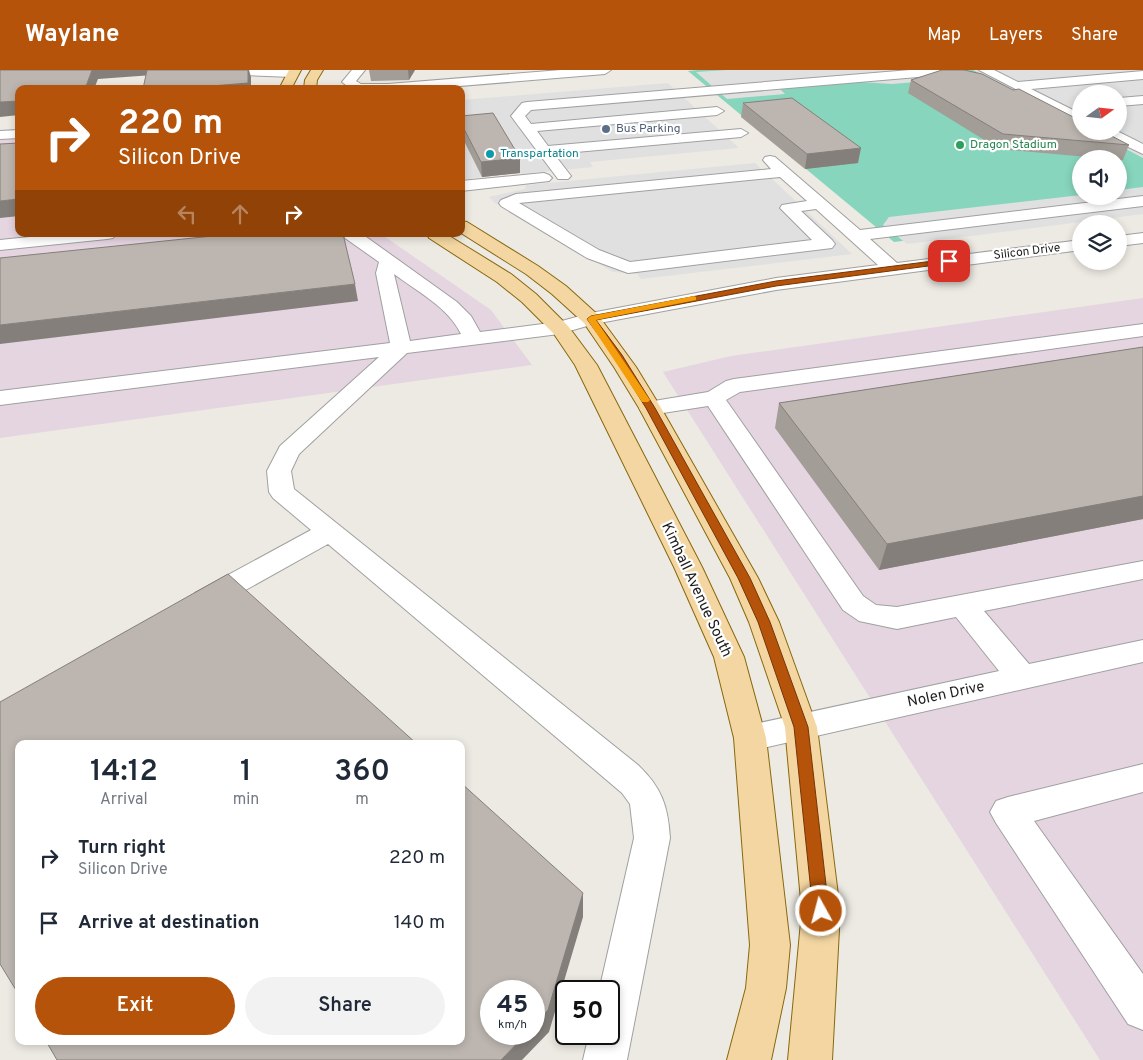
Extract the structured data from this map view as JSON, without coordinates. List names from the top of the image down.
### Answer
{
  "streets": {
    "main road": ["Kimball Avenue South"],
    "street": ["Silicon Drive", "Nolen Drive"]
  },
  "crossings": [
    ["Silicon Drive", "Kimball Avenue South"],
    ["Kimball Avenue South", "Nolen Drive"]
  ],
  "places": ["Bus Parking", "Dragon Stadium", "Transpartation"],
  "north": "right",
  "page": {
    "header": "Waylane",
    "nav": ["Map", "Layers", "Share"],
    "turn": ["220 m", "Silicon Drive"],
    "eta": [
      "14:12",
      "Arrival",
      "1",
      "min",
      "360",
      "m"
    ],
    "list": [
      {
        "name": "Turn right",
        "note": "Silicon Drive",
        "value": "220 m"
      },
      {
        "name": "Arrive at destination",
        "value": "140 m"
      }
    ],
    "buttons": ["Exit", "Share"],
    "speed": "45 km/h",
    "limit": "50"
  }
}
